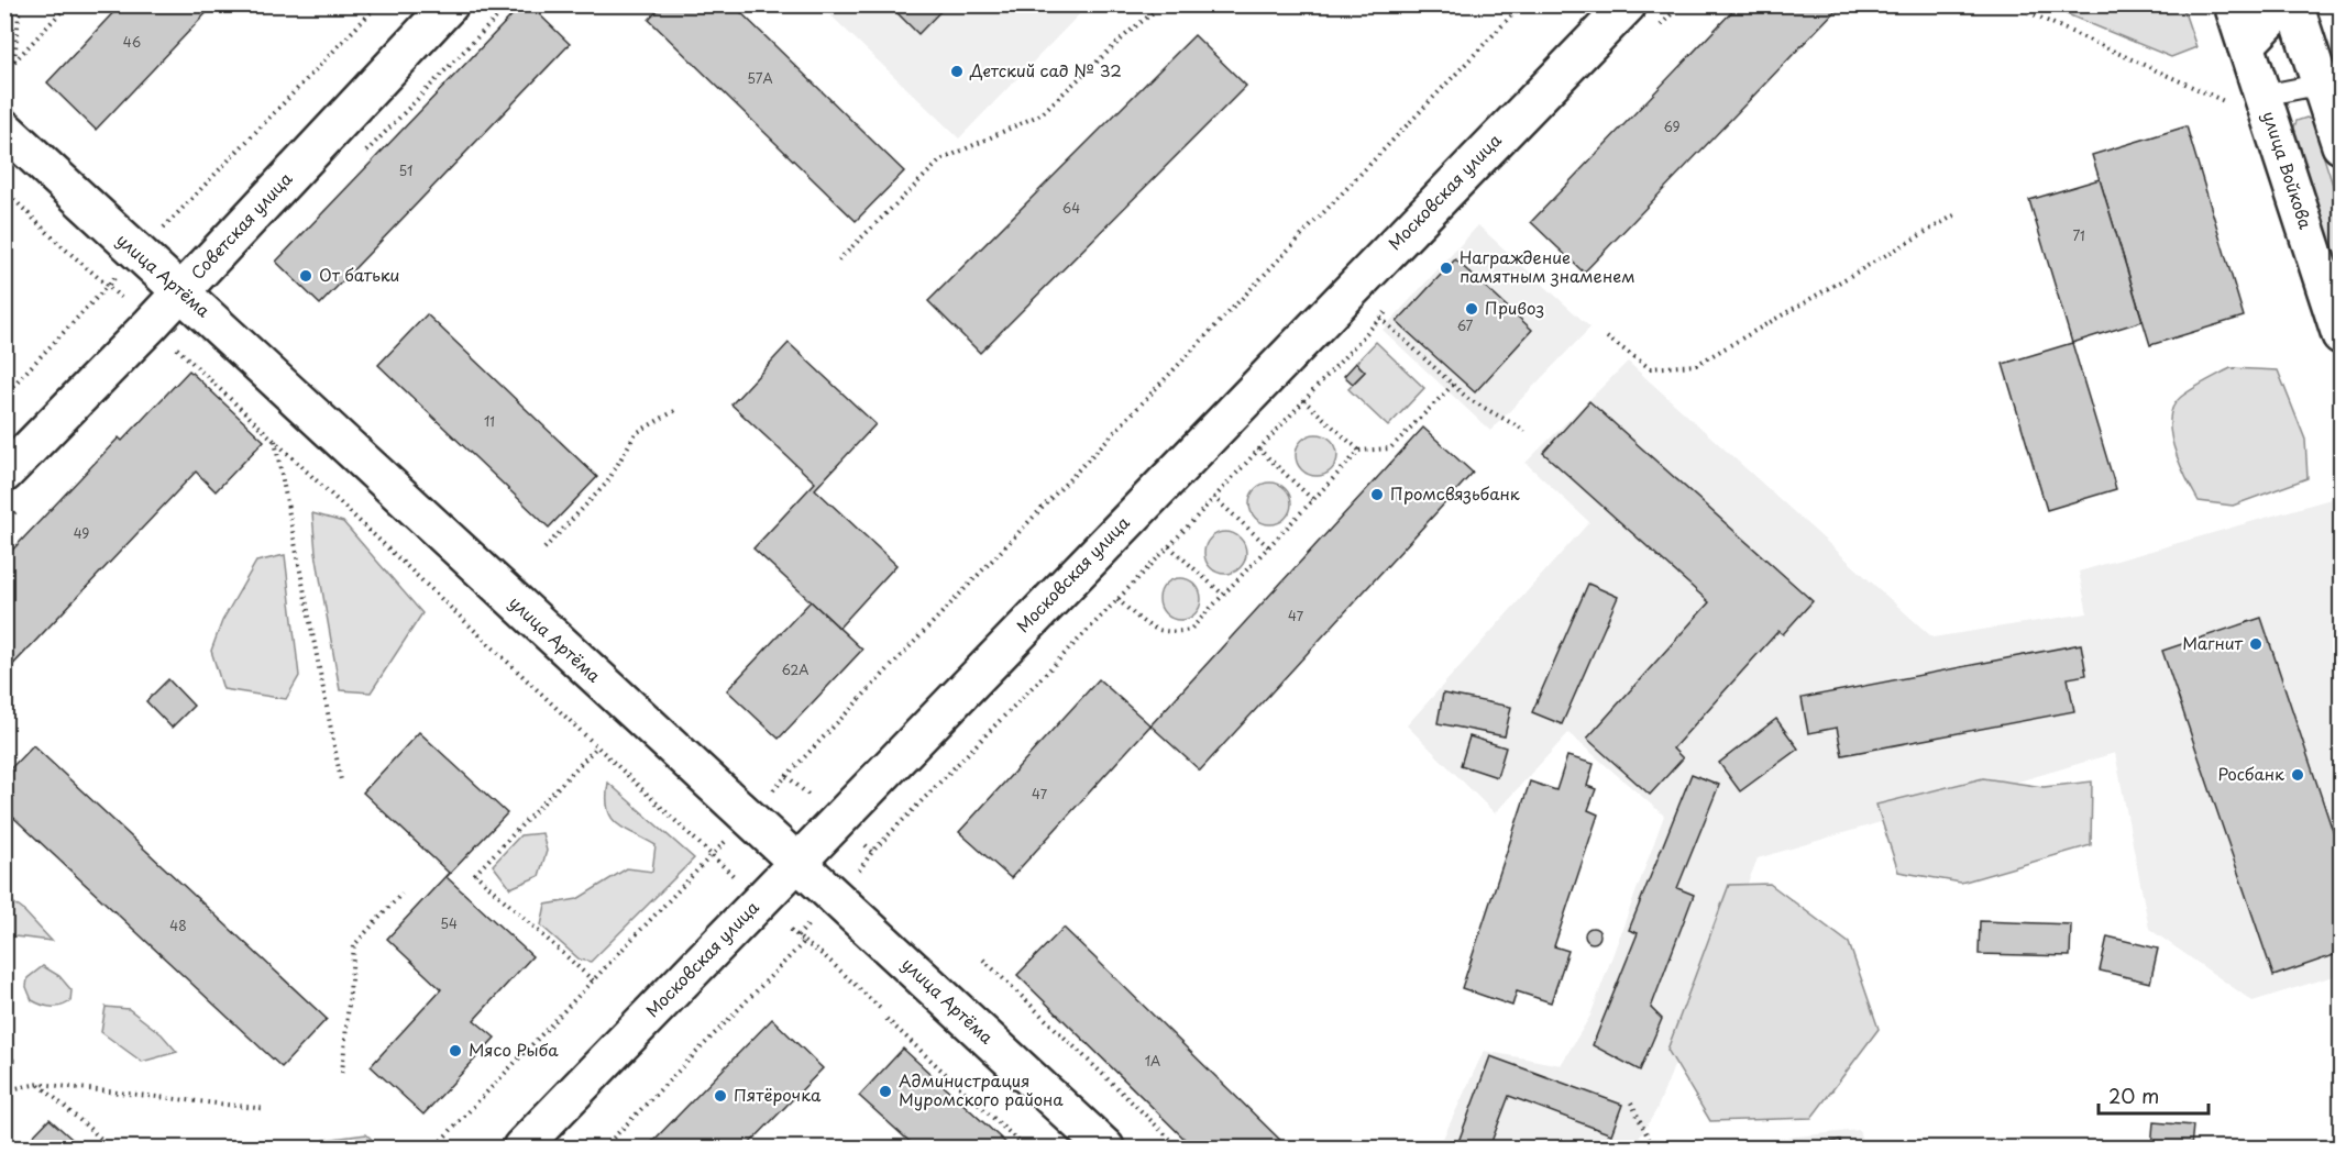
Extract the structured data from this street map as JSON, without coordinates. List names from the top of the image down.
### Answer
{
  "streets": {
    "street": [
      "улица Войкова",
      "Московская улица",
      "Советская улица",
      "улица Артёма"
    ]
  },
  "crossings": [
    ["Московская улица", "улица Артёма"],
    ["Советская улица", "улица Артёма"]
  ],
  "places": [
    "Детский сад № 32",
    "Награждение памятным знаменем",
    "От батьки",
    "Привоз",
    "Промсвязьбанк",
    "Магнит",
    "Росбанк",
    "Мясо Рыба",
    "Администрация Муромского района",
    "Пятёрочка"
  ],
  "house_numbers": [
    "46",
    "57А",
    "69",
    "51",
    "64",
    "71",
    "67",
    "11",
    "49",
    "47",
    "62А",
    "47",
    "54",
    "48",
    "1А"
  ],
  "scale_bar": "20 m"
}
